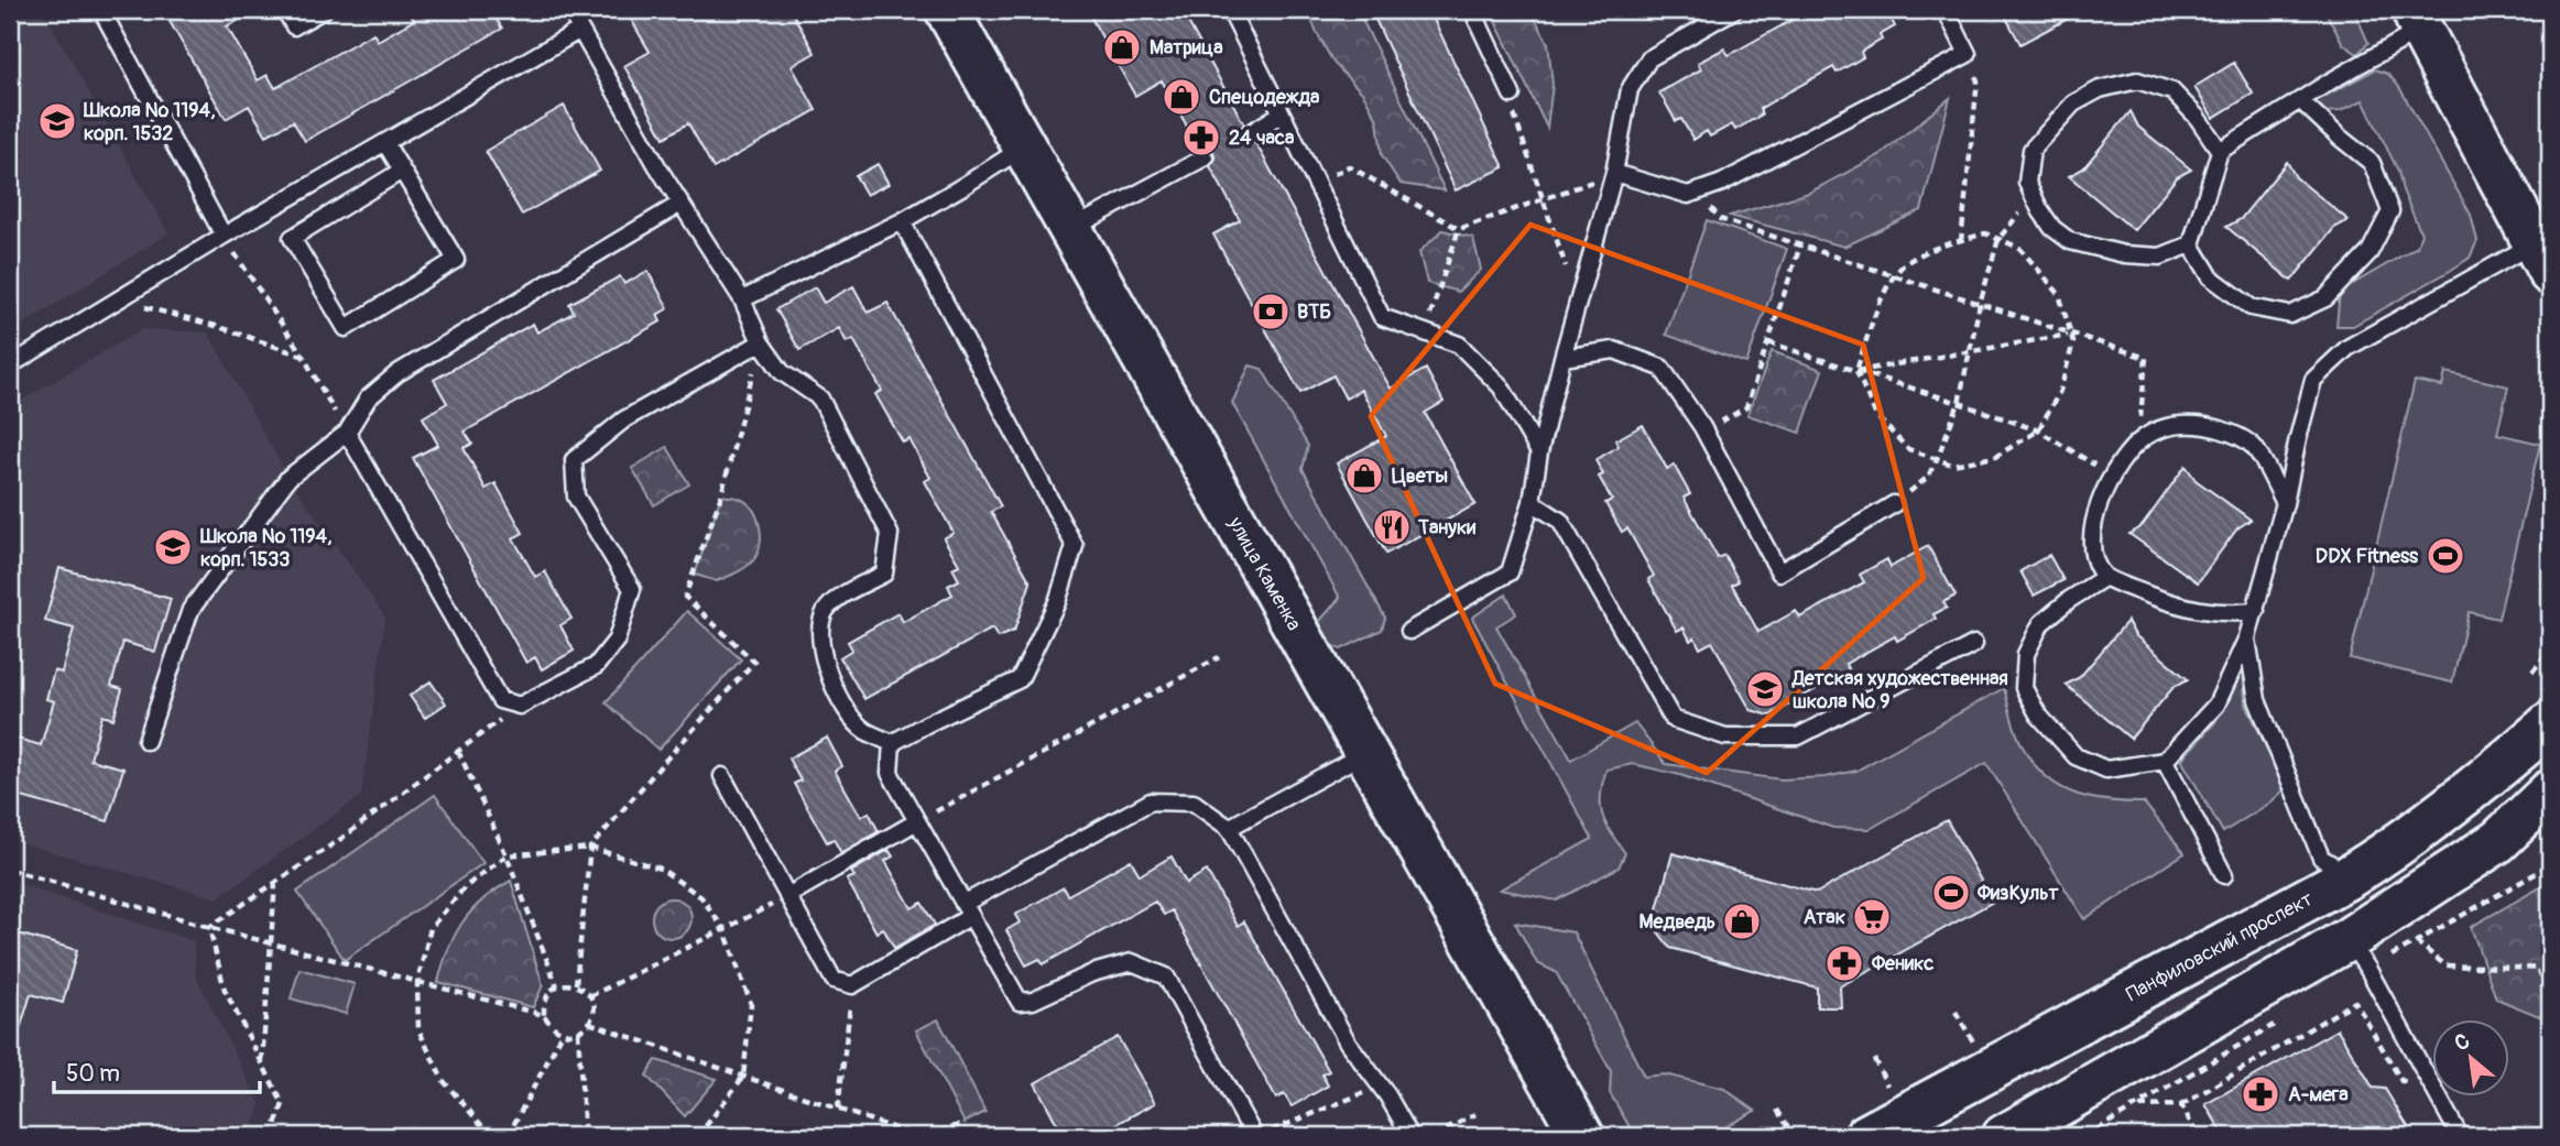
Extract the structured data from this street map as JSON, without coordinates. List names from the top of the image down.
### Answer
{
  "streets": {
    "main road": ["улица Каменка", "Панфиловский проспект"]
  },
  "places": {
    "shop": [
      "Матрица",
      "Спецодежда",
      "Цветы",
      "Медведь"
    ],
    "school or university": ["Школа № 1194, корп. 1532", "Школа № 1194, корп. 1533", "Детская художественная школа № 9"],
    "pharmacy": ["24 часа", "Феникс", "А-мега"],
    "bank": ["ВТБ"],
    "restaurant": ["Тануки"],
    "sports": ["DDX Fitness", "ФизКульт"],
    "supermarket": ["Атак"]
  },
  "scale_bar": "50 m",
  "north": "top left"
}
